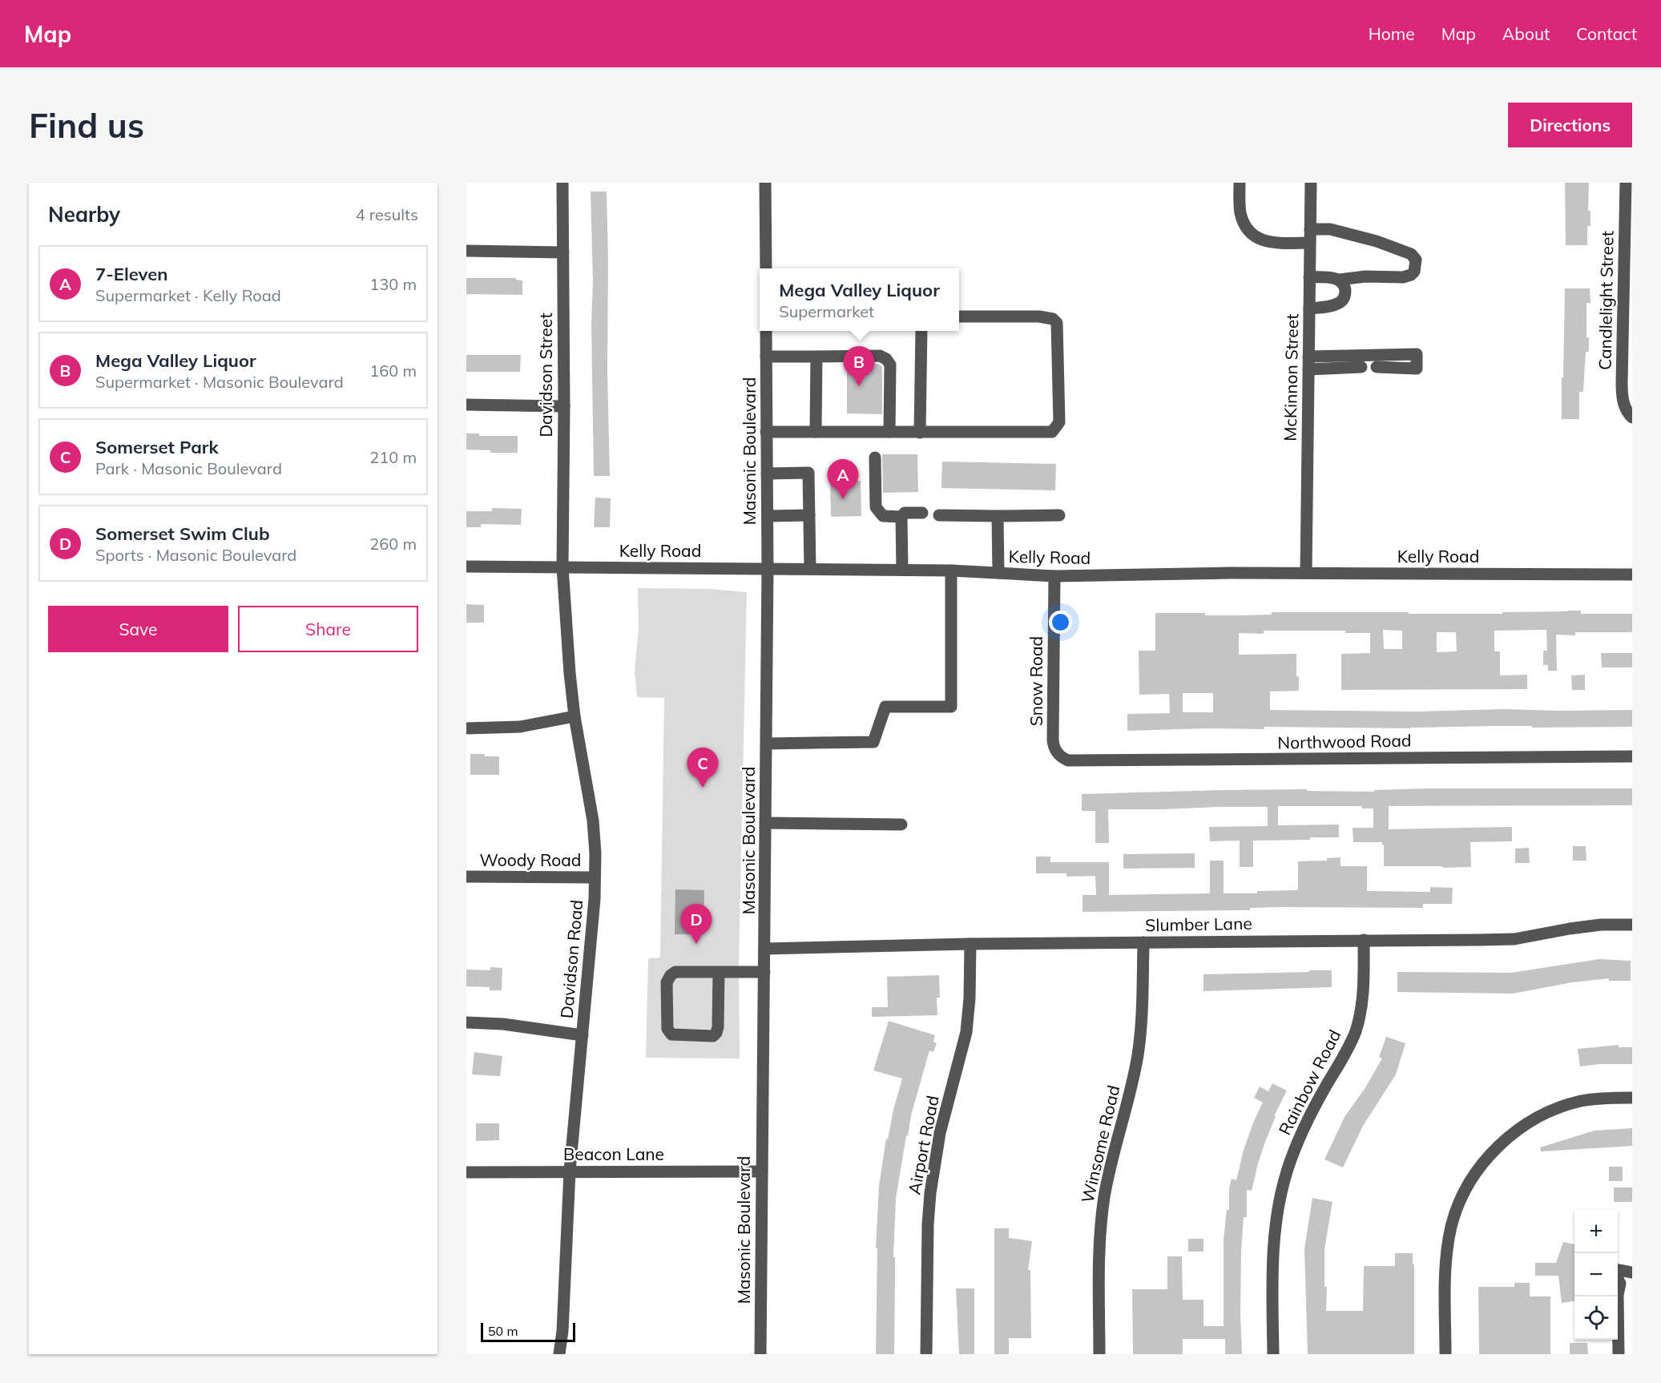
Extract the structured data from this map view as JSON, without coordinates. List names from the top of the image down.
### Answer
{
  "streets": {
    "street": [
      "Candlelight Street",
      "Davidson Street",
      "McKinnon Street",
      "Masonic Boulevard",
      "Kelly Road",
      "Snow Road",
      "Northwood Road",
      "Woody Road",
      "Slumber Lane",
      "Davidson Road",
      "Rainbow Road",
      "Winsome Road",
      "Airport Road",
      "Beacon Lane"
    ]
  },
  "crossings": [
    ["Davidson Street", "Kelly Road"],
    ["Davidson Street", "Davidson Road"],
    ["McKinnon Street", "Kelly Road"],
    ["Masonic Boulevard", "Kelly Road"],
    ["Masonic Boulevard", "Slumber Lane"],
    ["Masonic Boulevard", "Beacon Lane"],
    ["Kelly Road", "Snow Road"],
    ["Kelly Road", "Davidson Road"],
    ["Snow Road", "Northwood Road"],
    ["Woody Road", "Davidson Road"],
    ["Slumber Lane", "Rainbow Road"],
    ["Slumber Lane", "Winsome Road"],
    ["Slumber Lane", "Airport Road"],
    ["Davidson Road", "Beacon Lane"]
  ],
  "scale_bar": "50 m",
  "page": {
    "header": "Map",
    "nav": [
      "Home",
      "Map",
      "About",
      "Contact"
    ],
    "buttons": [
      "Directions",
      ["Save", "Share"]
    ],
    "title": "Find us",
    "heading": ["Nearby", "4 results"],
    "list": [
      {
        "mark": "A",
        "name": "7-Eleven",
        "note": "Supermarket · Kelly Road",
        "value": "130 m"
      },
      {
        "mark": "B",
        "name": "Mega Valley Liquor",
        "note": "Supermarket · Masonic Boulevard",
        "value": "160 m"
      },
      {
        "mark": "C",
        "name": "Somerset Park",
        "note": "Park · Masonic Boulevard",
        "value": "210 m"
      },
      {
        "mark": "D",
        "name": "Somerset Swim Club",
        "note": "Sports · Masonic Boulevard",
        "value": "260 m"
      }
    ],
    "popup": ["Mega Valley Liquor", "Supermarket"],
    "pins": [
      "B",
      "A",
      "C",
      "D"
    ],
    "map_buttons": ["+", "−"],
    "scale": "50 m"
  }
}
